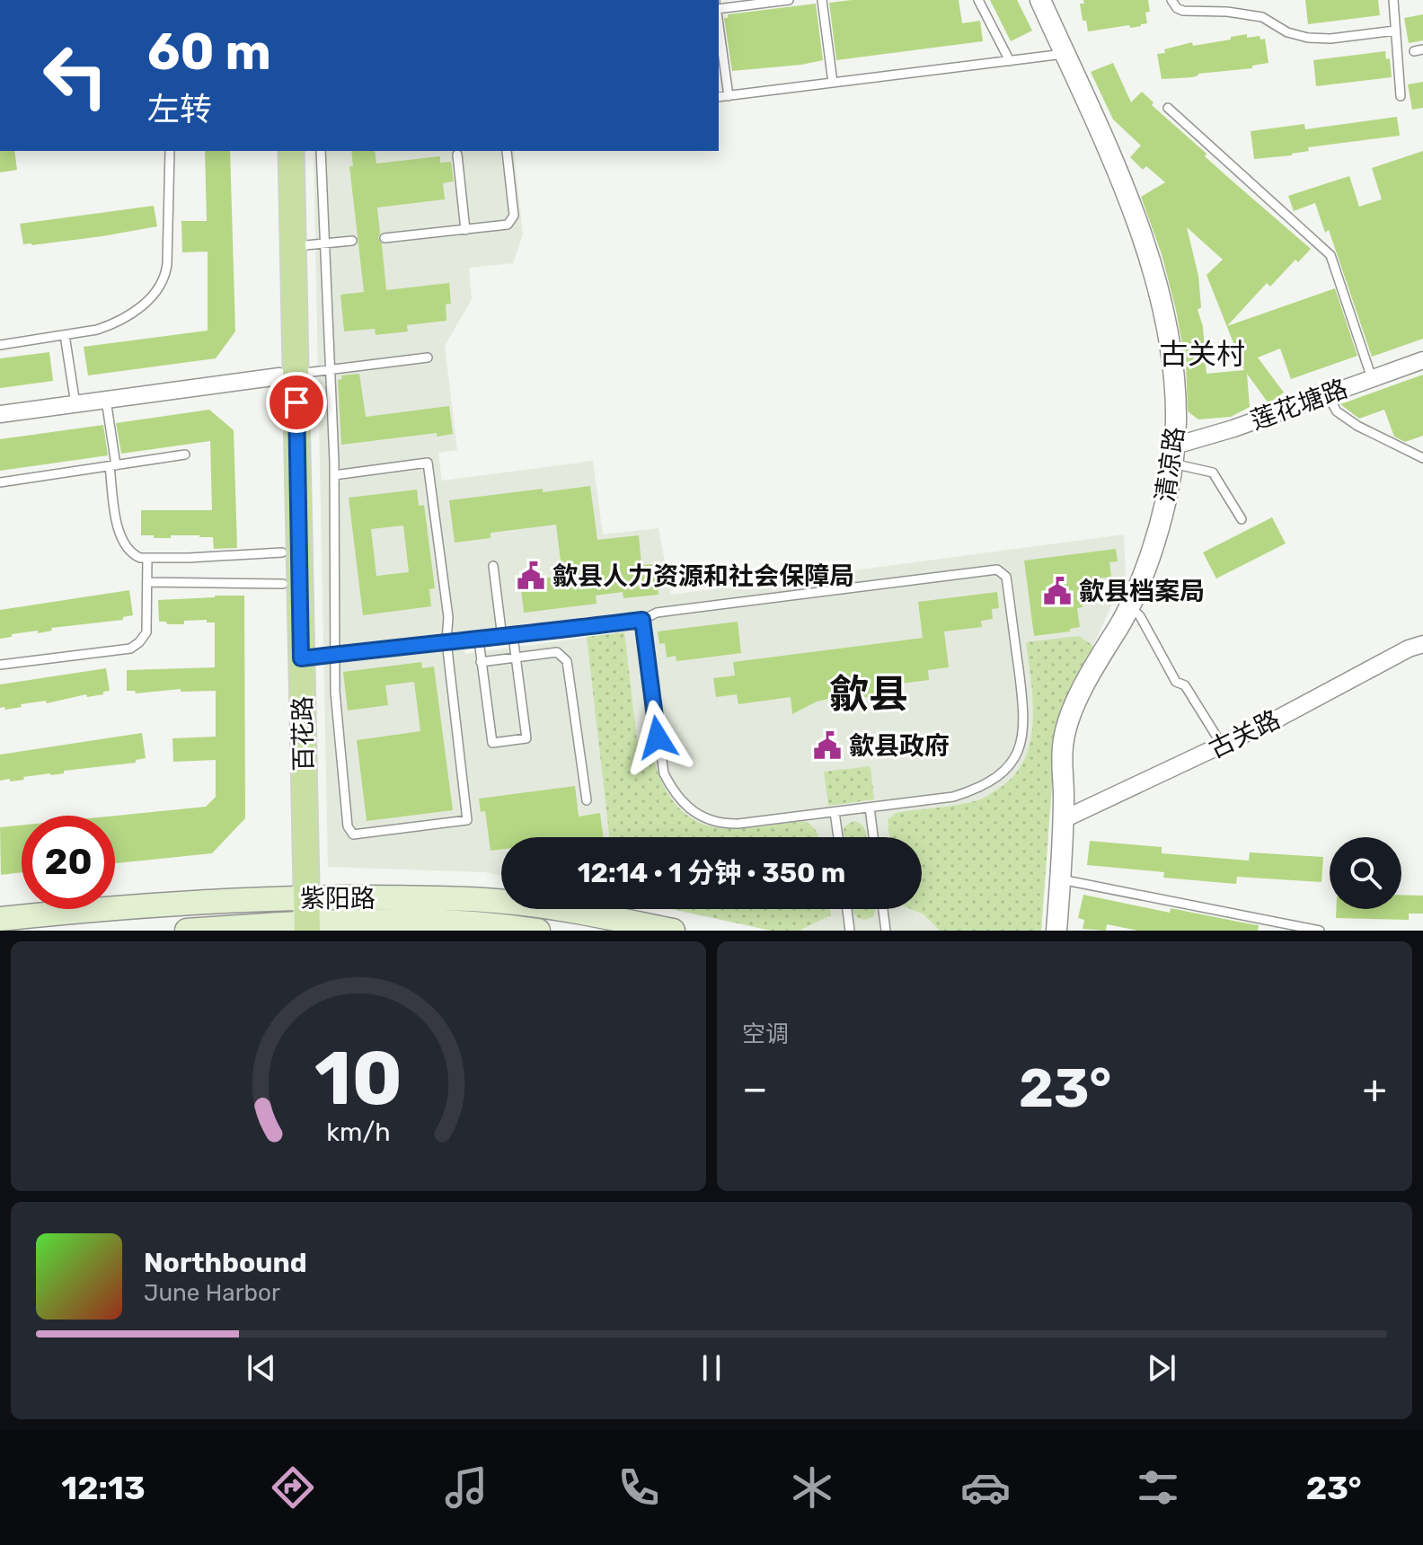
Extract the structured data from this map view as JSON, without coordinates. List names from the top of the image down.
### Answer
{
  "streets": {
    "main road": ["百花路", "紫阳路"],
    "street": ["莲花塘路", "清凉路", "古关路"]
  },
  "crossings": [
    ["莲花塘路", "清凉路"],
    ["清凉路", "古关路"],
    ["百花路", "紫阳路"]
  ],
  "districts": ["古关村", "歙县"],
  "places": {
    "public building": ["歙县人力资源和社会保障局", "歙县档案局", "歙县政府"]
  },
  "page": {
    "turn": ["60 m", "左转"],
    "limit": "20",
    "trip": "12:14 · 1 分钟 · 350 m",
    "tile": "空调",
    "heat": ["−", "23°", "+"],
    "song": ["Northbound", "June Harbor"],
    "tabs": ["12:13", "23°"],
    "gauge": ["10", "km/h"]
  }
}
